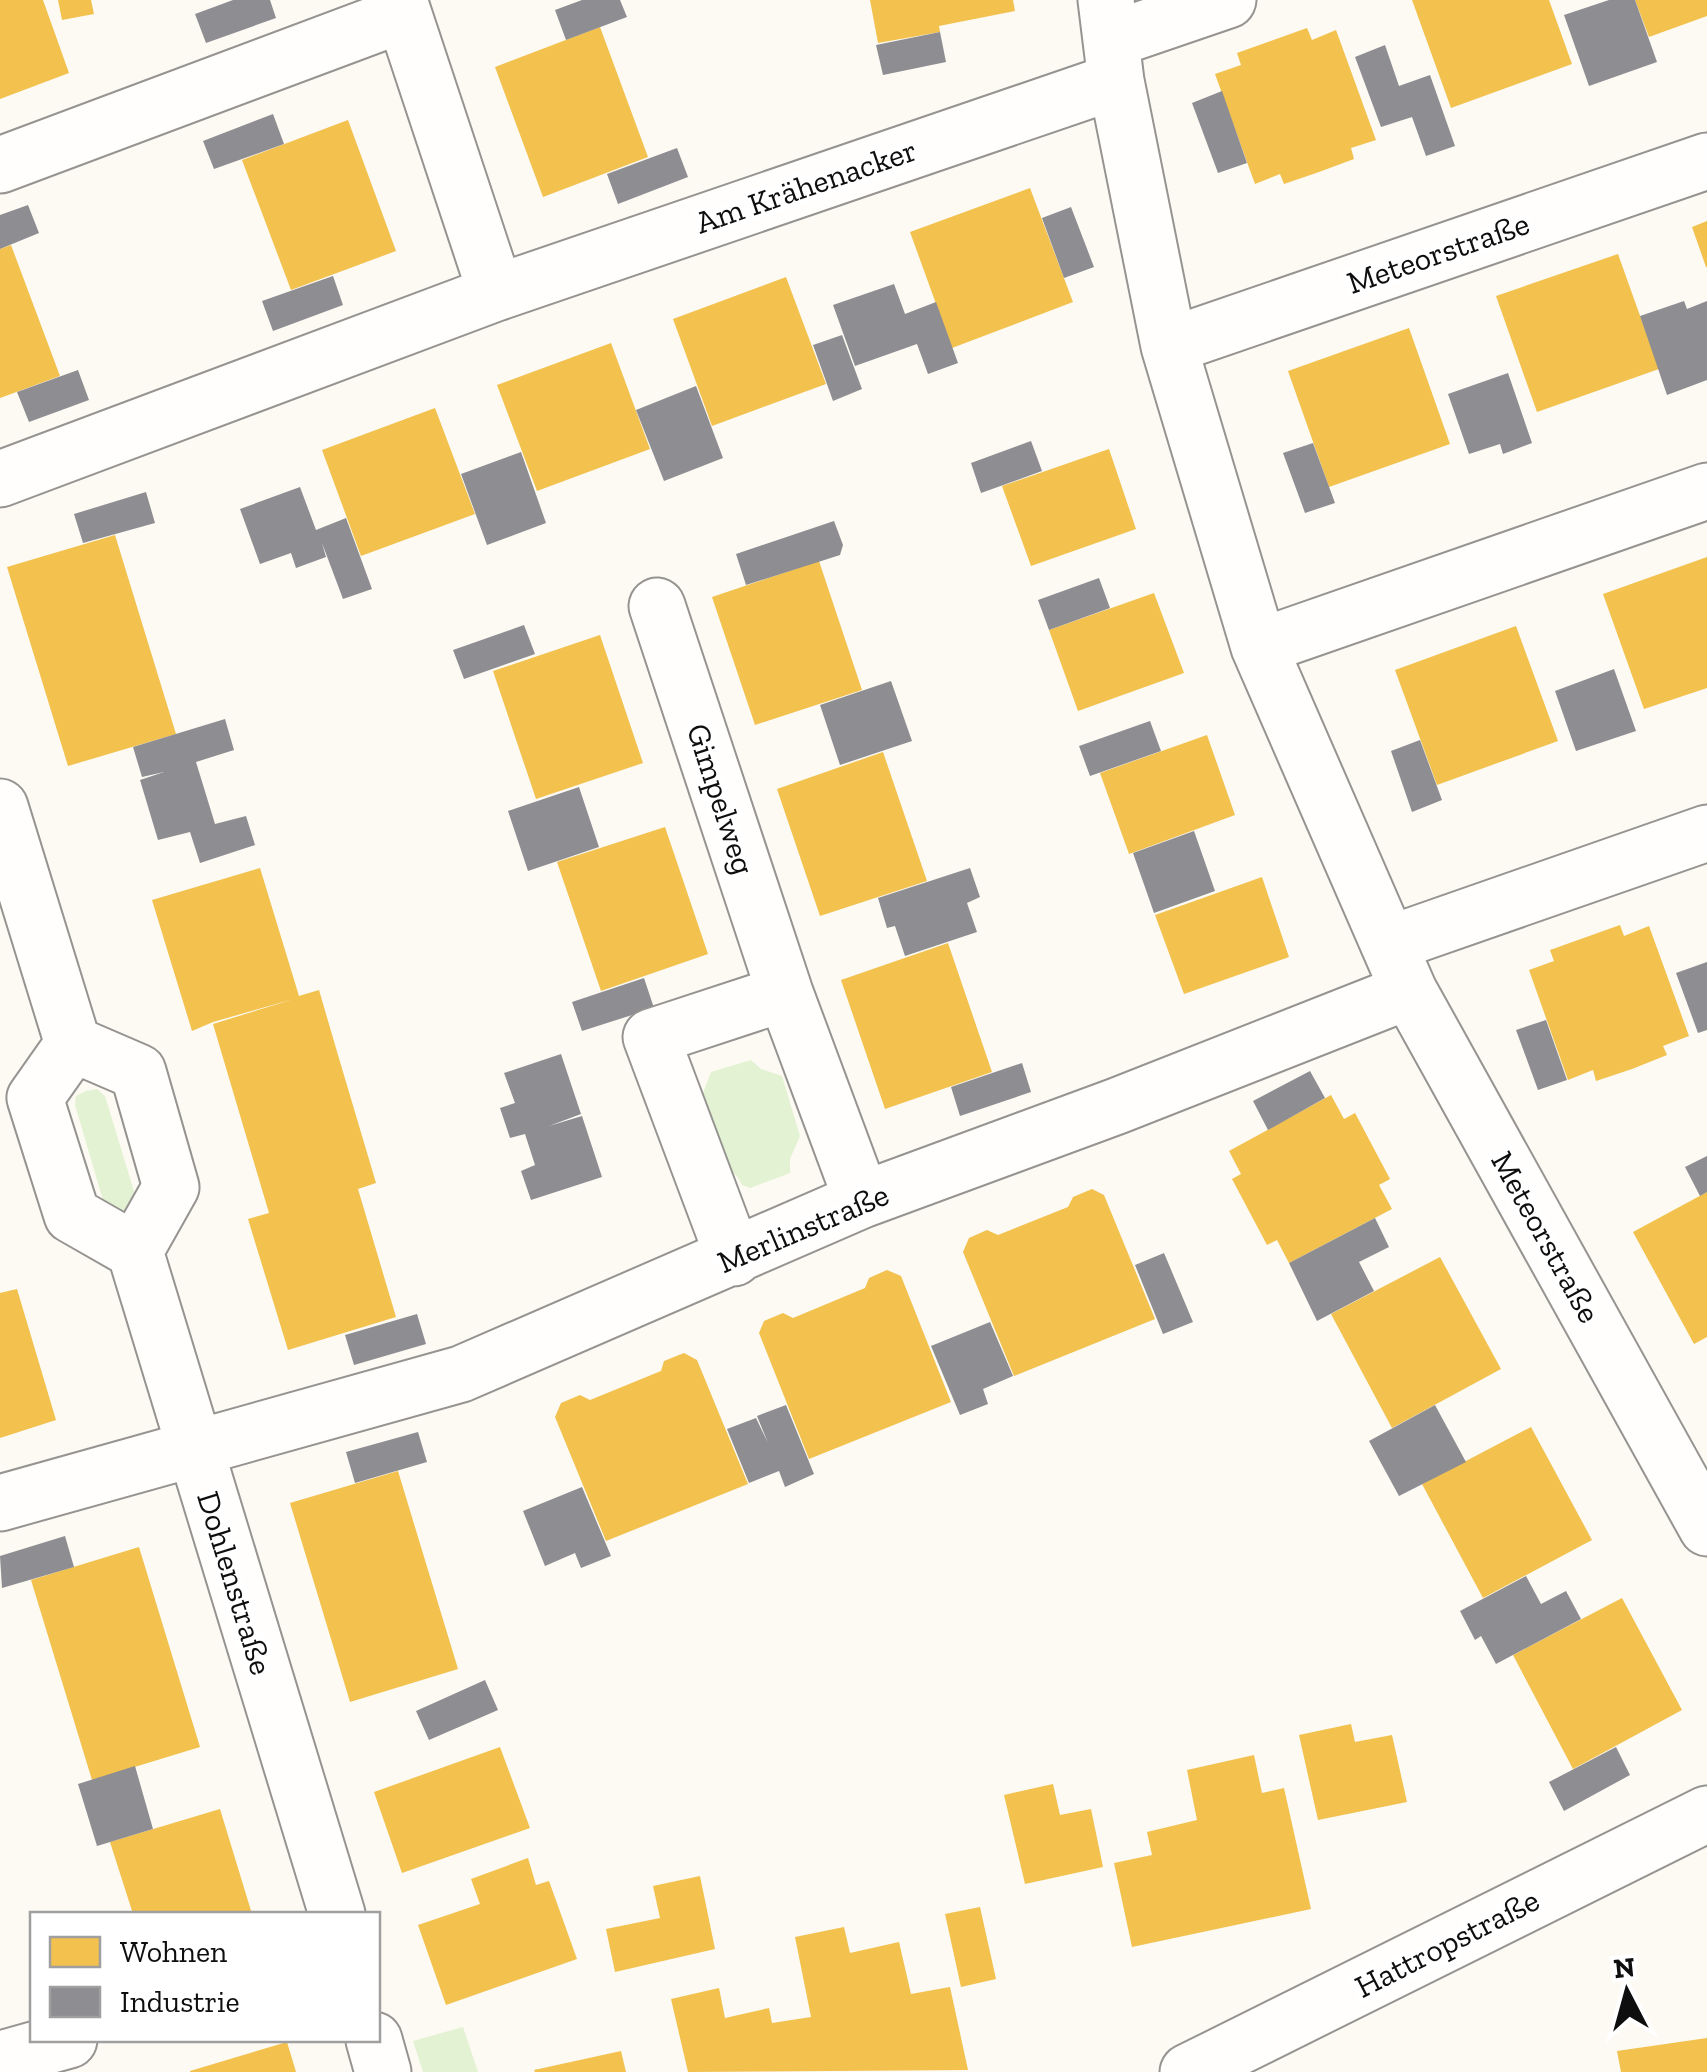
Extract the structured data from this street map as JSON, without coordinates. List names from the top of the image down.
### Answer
{
  "streets": {
    "street": [
      "Am Krähenacker",
      "Meteorstraße",
      "Gimpelweg",
      "Merlinstraße",
      "Dohlenstraße",
      "Hattropstraße"
    ]
  },
  "crossings": [
    ["Am Krähenacker", "Meteorstraße"],
    ["Meteorstraße", "Merlinstraße"],
    ["Gimpelweg", "Merlinstraße"],
    ["Merlinstraße", "Dohlenstraße"]
  ],
  "legend": ["Wohnen", "Industrie"],
  "north": "top"
}
